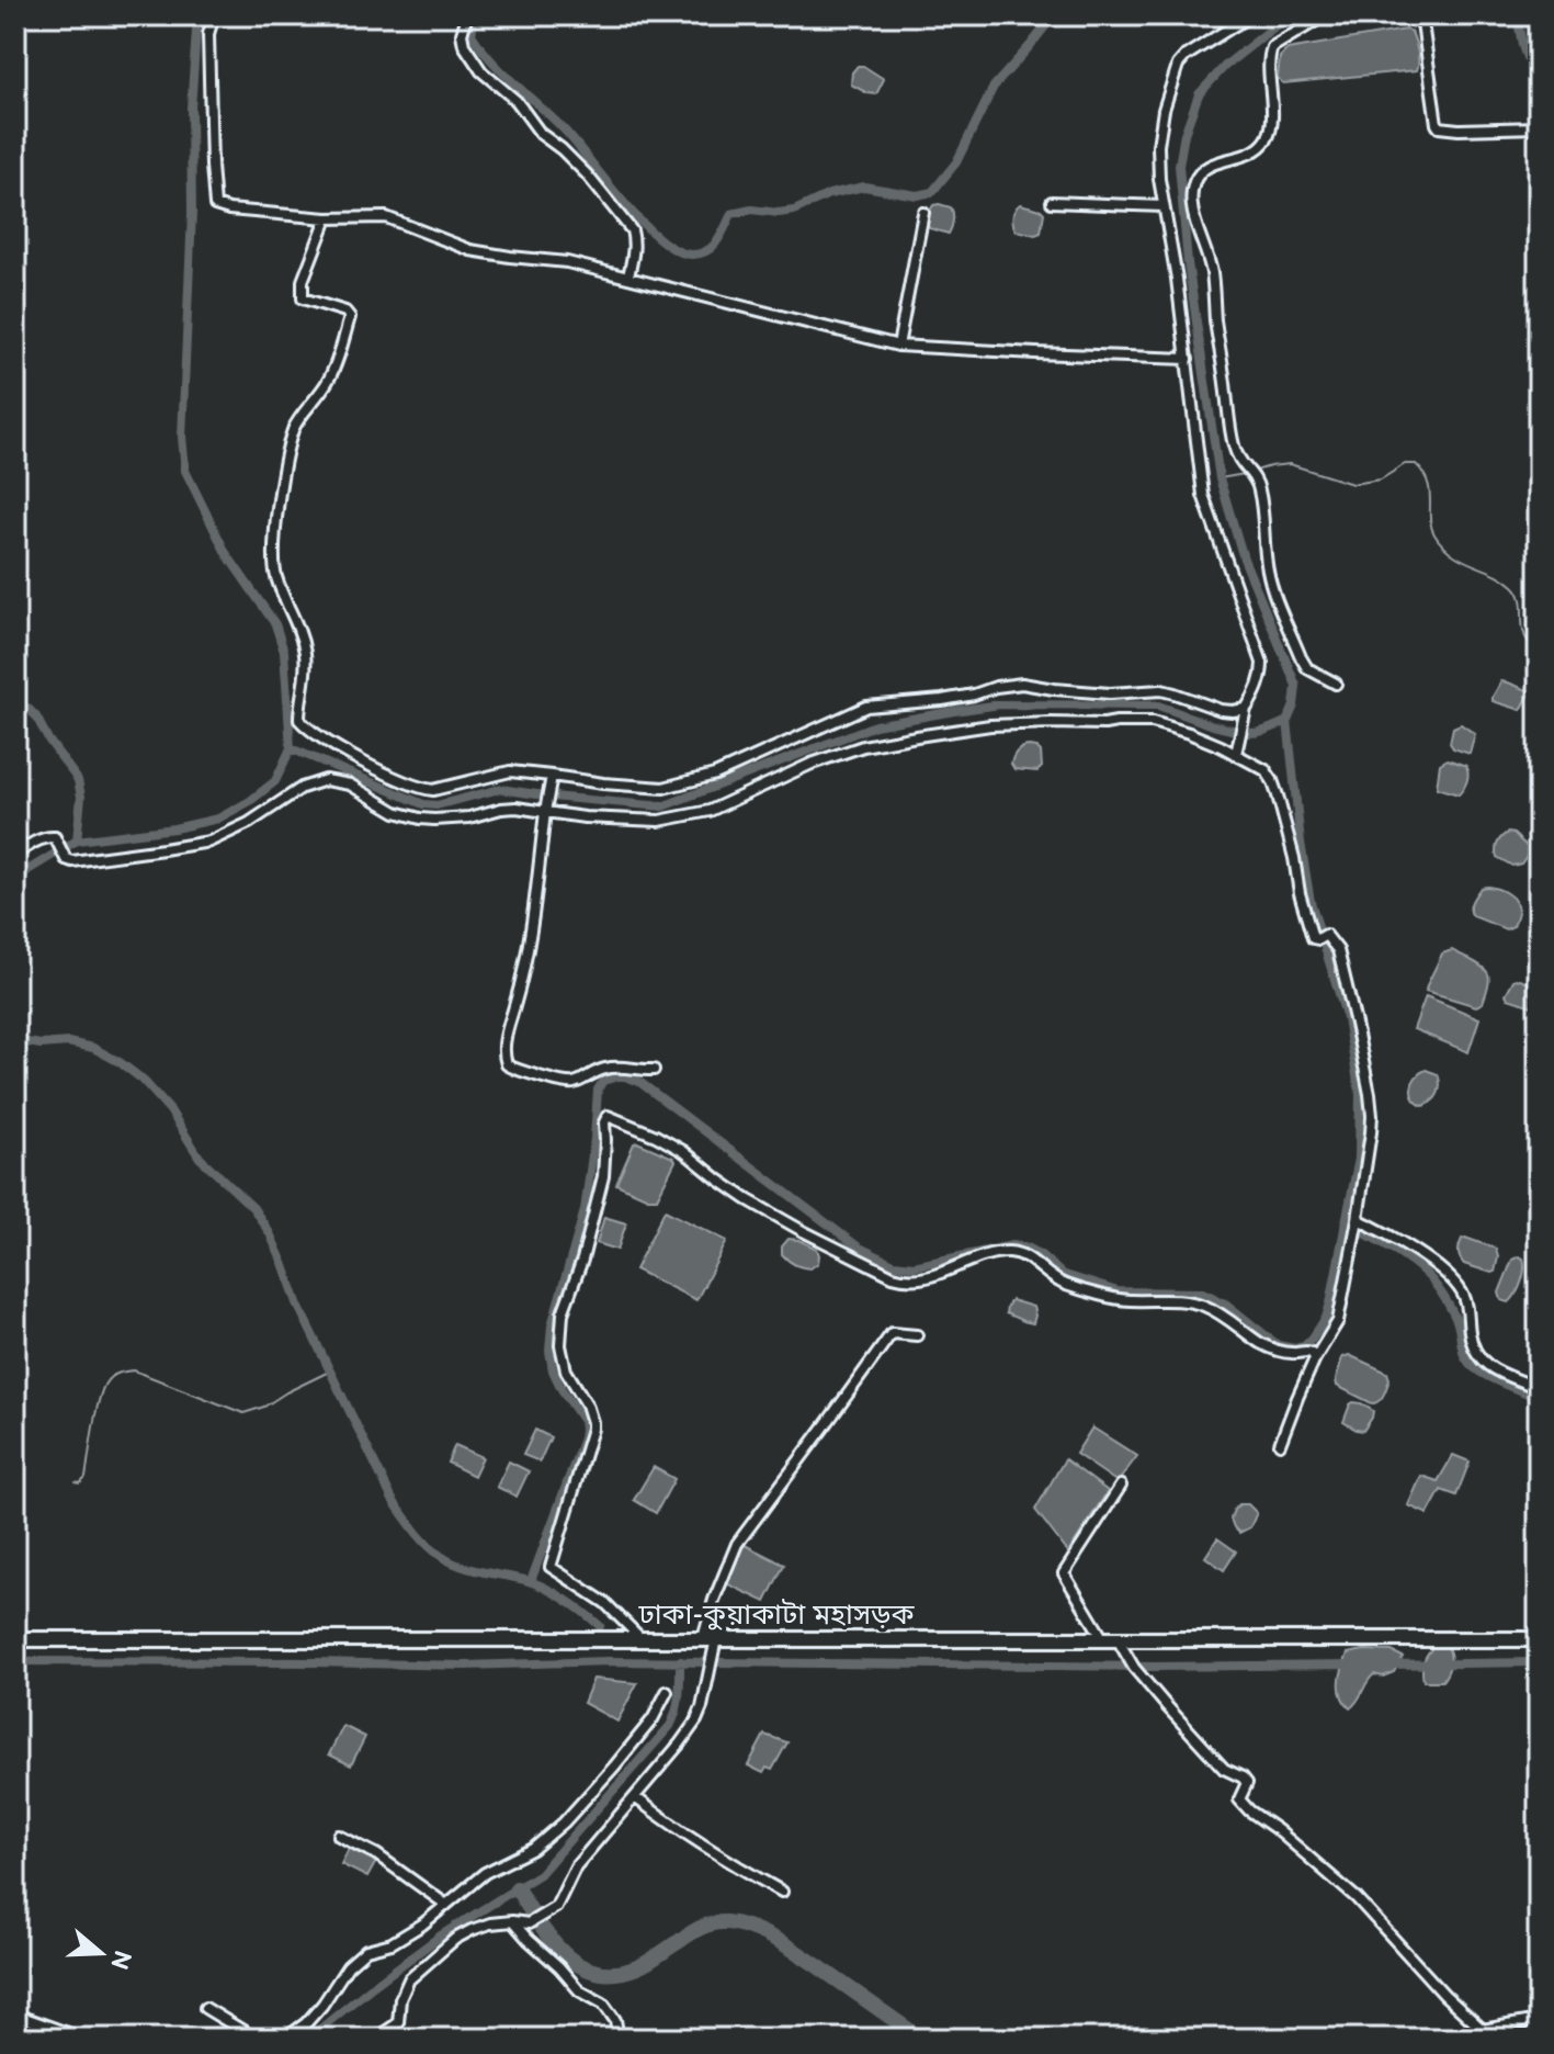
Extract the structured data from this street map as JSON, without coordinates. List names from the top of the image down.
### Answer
{
  "streets": {
    "main road": ["ঢাকা-কুয়াকাটা মহাসড়ক"]
  },
  "north": "right"
}
